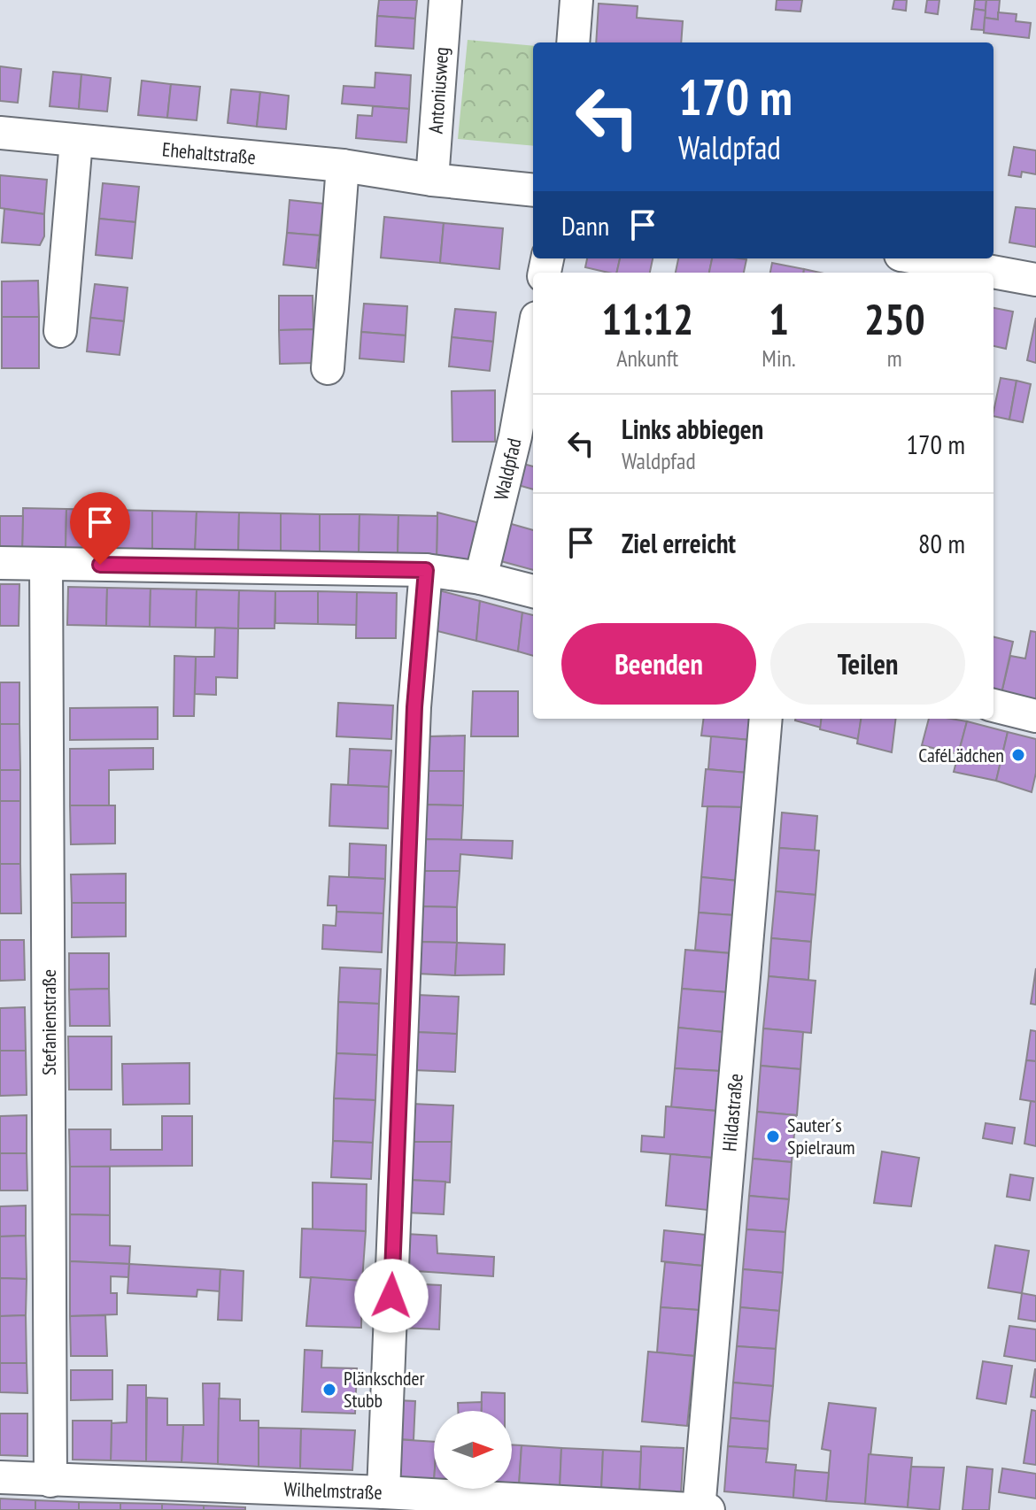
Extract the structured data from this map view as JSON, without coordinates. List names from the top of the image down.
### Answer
{
  "streets": {
    "street": [
      "Antoniusweg",
      "Ehehaltstraße",
      "Waldpfad",
      "Stefanienstraße",
      "Hildastraße",
      "Wilhelmstraße"
    ]
  },
  "crossings": [
    ["Antoniusweg", "Ehehaltstraße"],
    ["Stefanienstraße", "Wilhelmstraße"],
    ["Hildastraße", "Wilhelmstraße"]
  ],
  "places": ["CaféLädchen", "Sauter´s Spielraum", "Plänkschder Stubb"],
  "north": "right",
  "page": {
    "turn": ["170 m", "Waldpfad"],
    "then": "Dann",
    "eta": [
      "11:12",
      "Ankunft",
      "1",
      "Min.",
      "250",
      "m"
    ],
    "list": [
      {
        "name": "Links abbiegen",
        "note": "Waldpfad",
        "value": "170 m"
      },
      {
        "name": "Ziel erreicht",
        "value": "80 m"
      }
    ],
    "buttons": ["Beenden", "Teilen"]
  }
}
